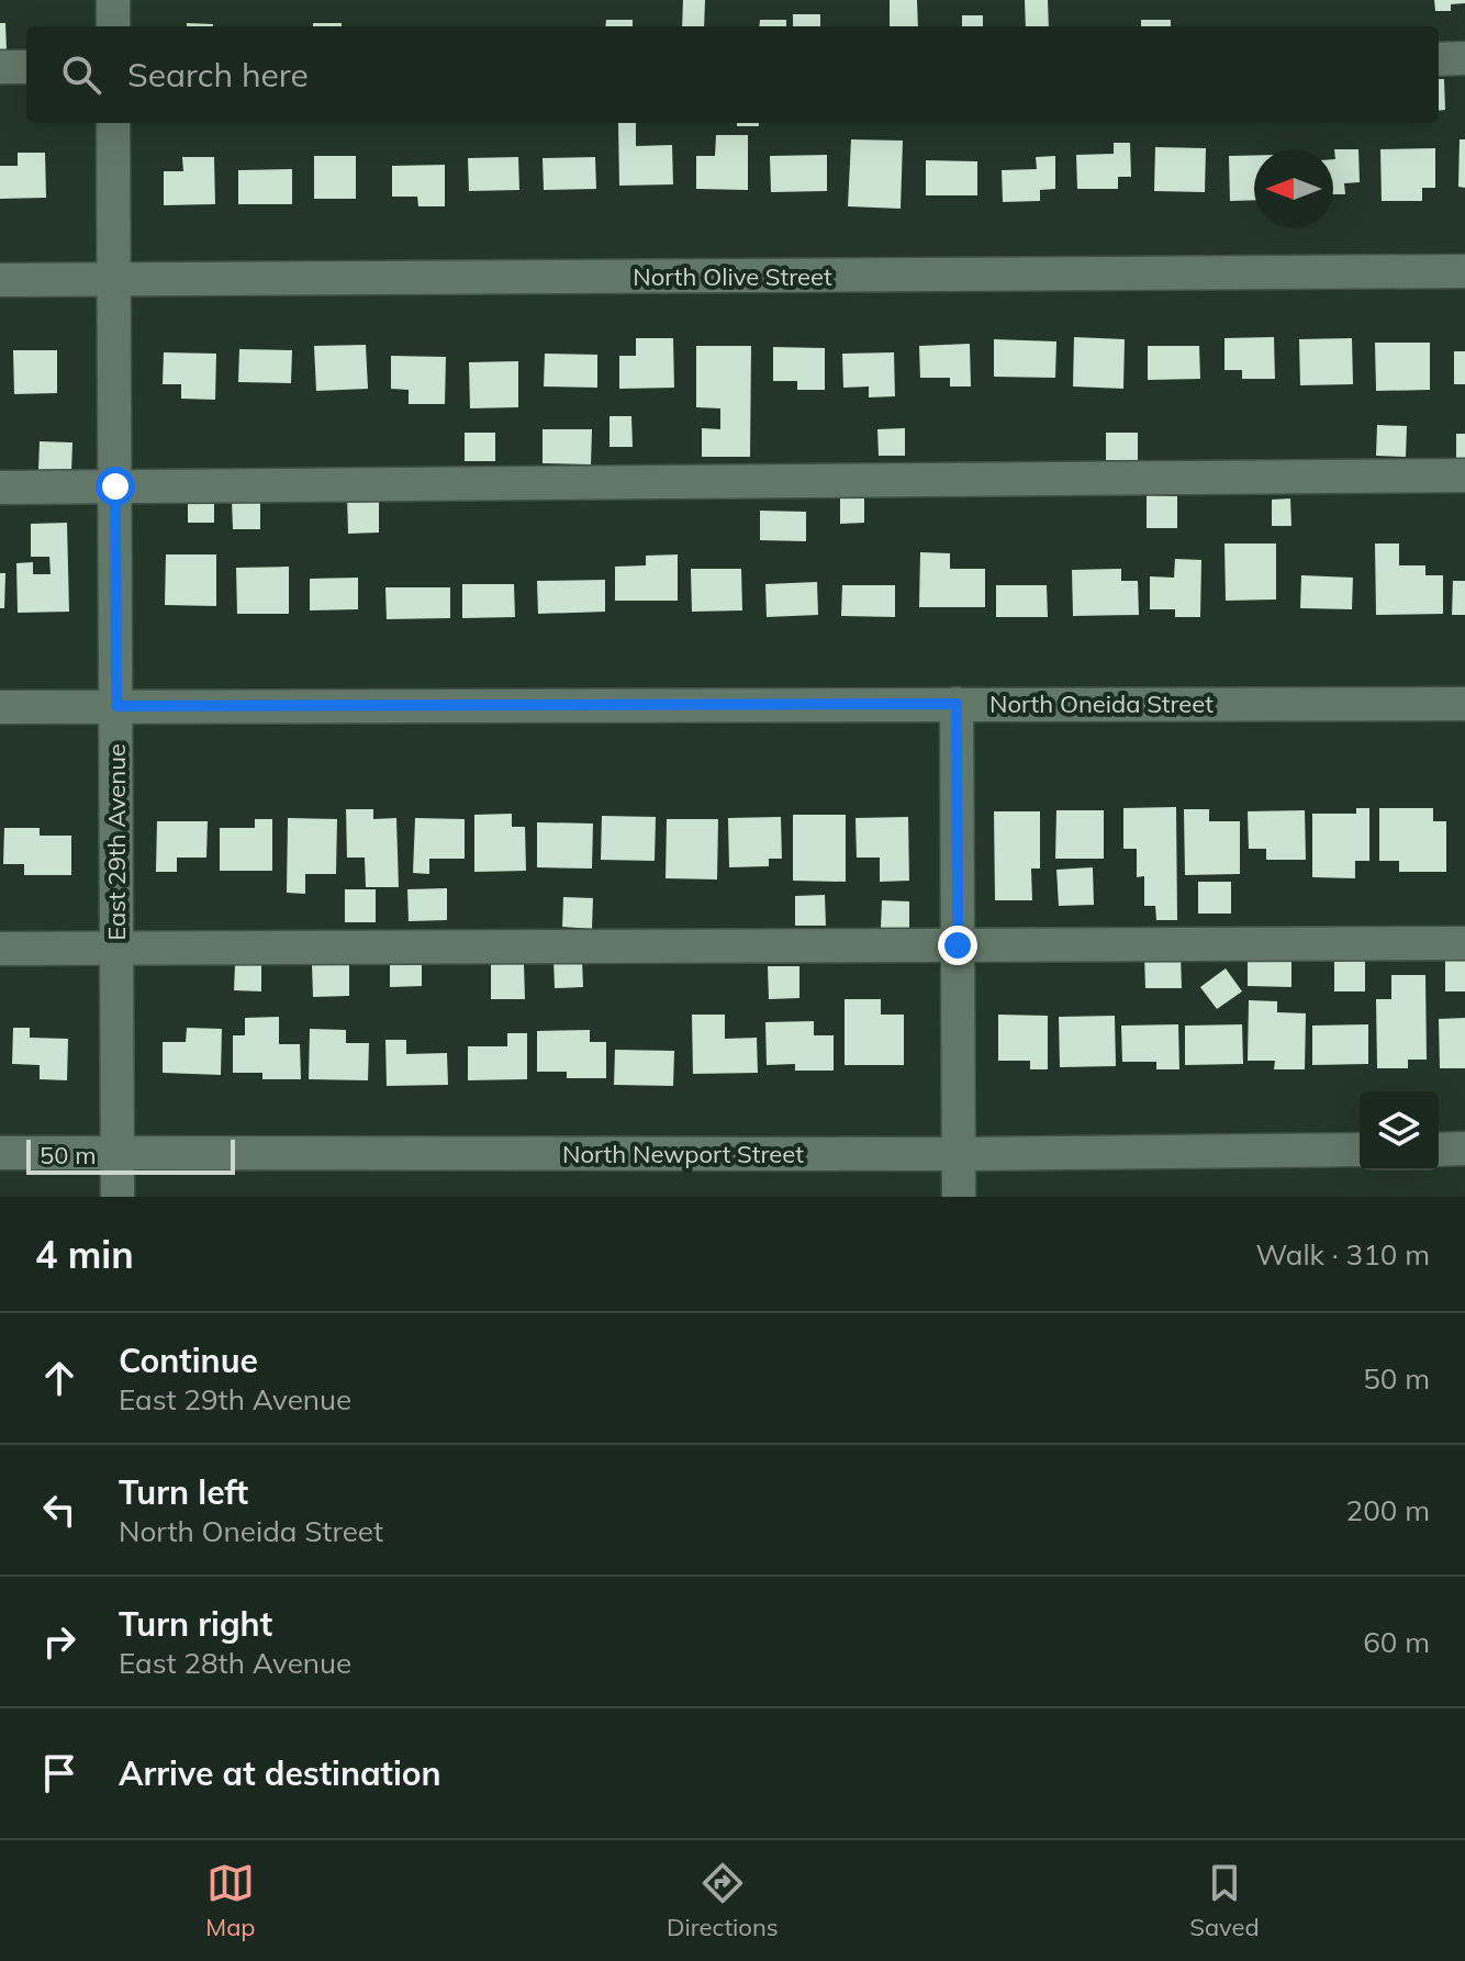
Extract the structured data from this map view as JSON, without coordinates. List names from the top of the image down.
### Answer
{
  "streets": {
    "street": [
      "North Olive Street",
      "North Oneida Street",
      "East 29th Avenue",
      "North Newport Street"
    ]
  },
  "crossings": [
    ["North Olive Street", "East 29th Avenue"],
    ["North Oneida Street", "East 29th Avenue"],
    ["East 29th Avenue", "North Newport Street"]
  ],
  "scale_bar": "50 m",
  "north": "left",
  "page": {
    "search": "Search here",
    "scale": "50 m",
    "heading": ["4 min", "Walk · 310 m"],
    "list": [
      ["Continue", "East 29th Avenue", "50 m"],
      ["Turn left", "North Oneida Street", "200 m"],
      ["Turn right", "East 28th Avenue", "60 m"],
      "Arrive at destination"
    ],
    "nav": ["Map", "Directions", "Saved"]
  }
}
